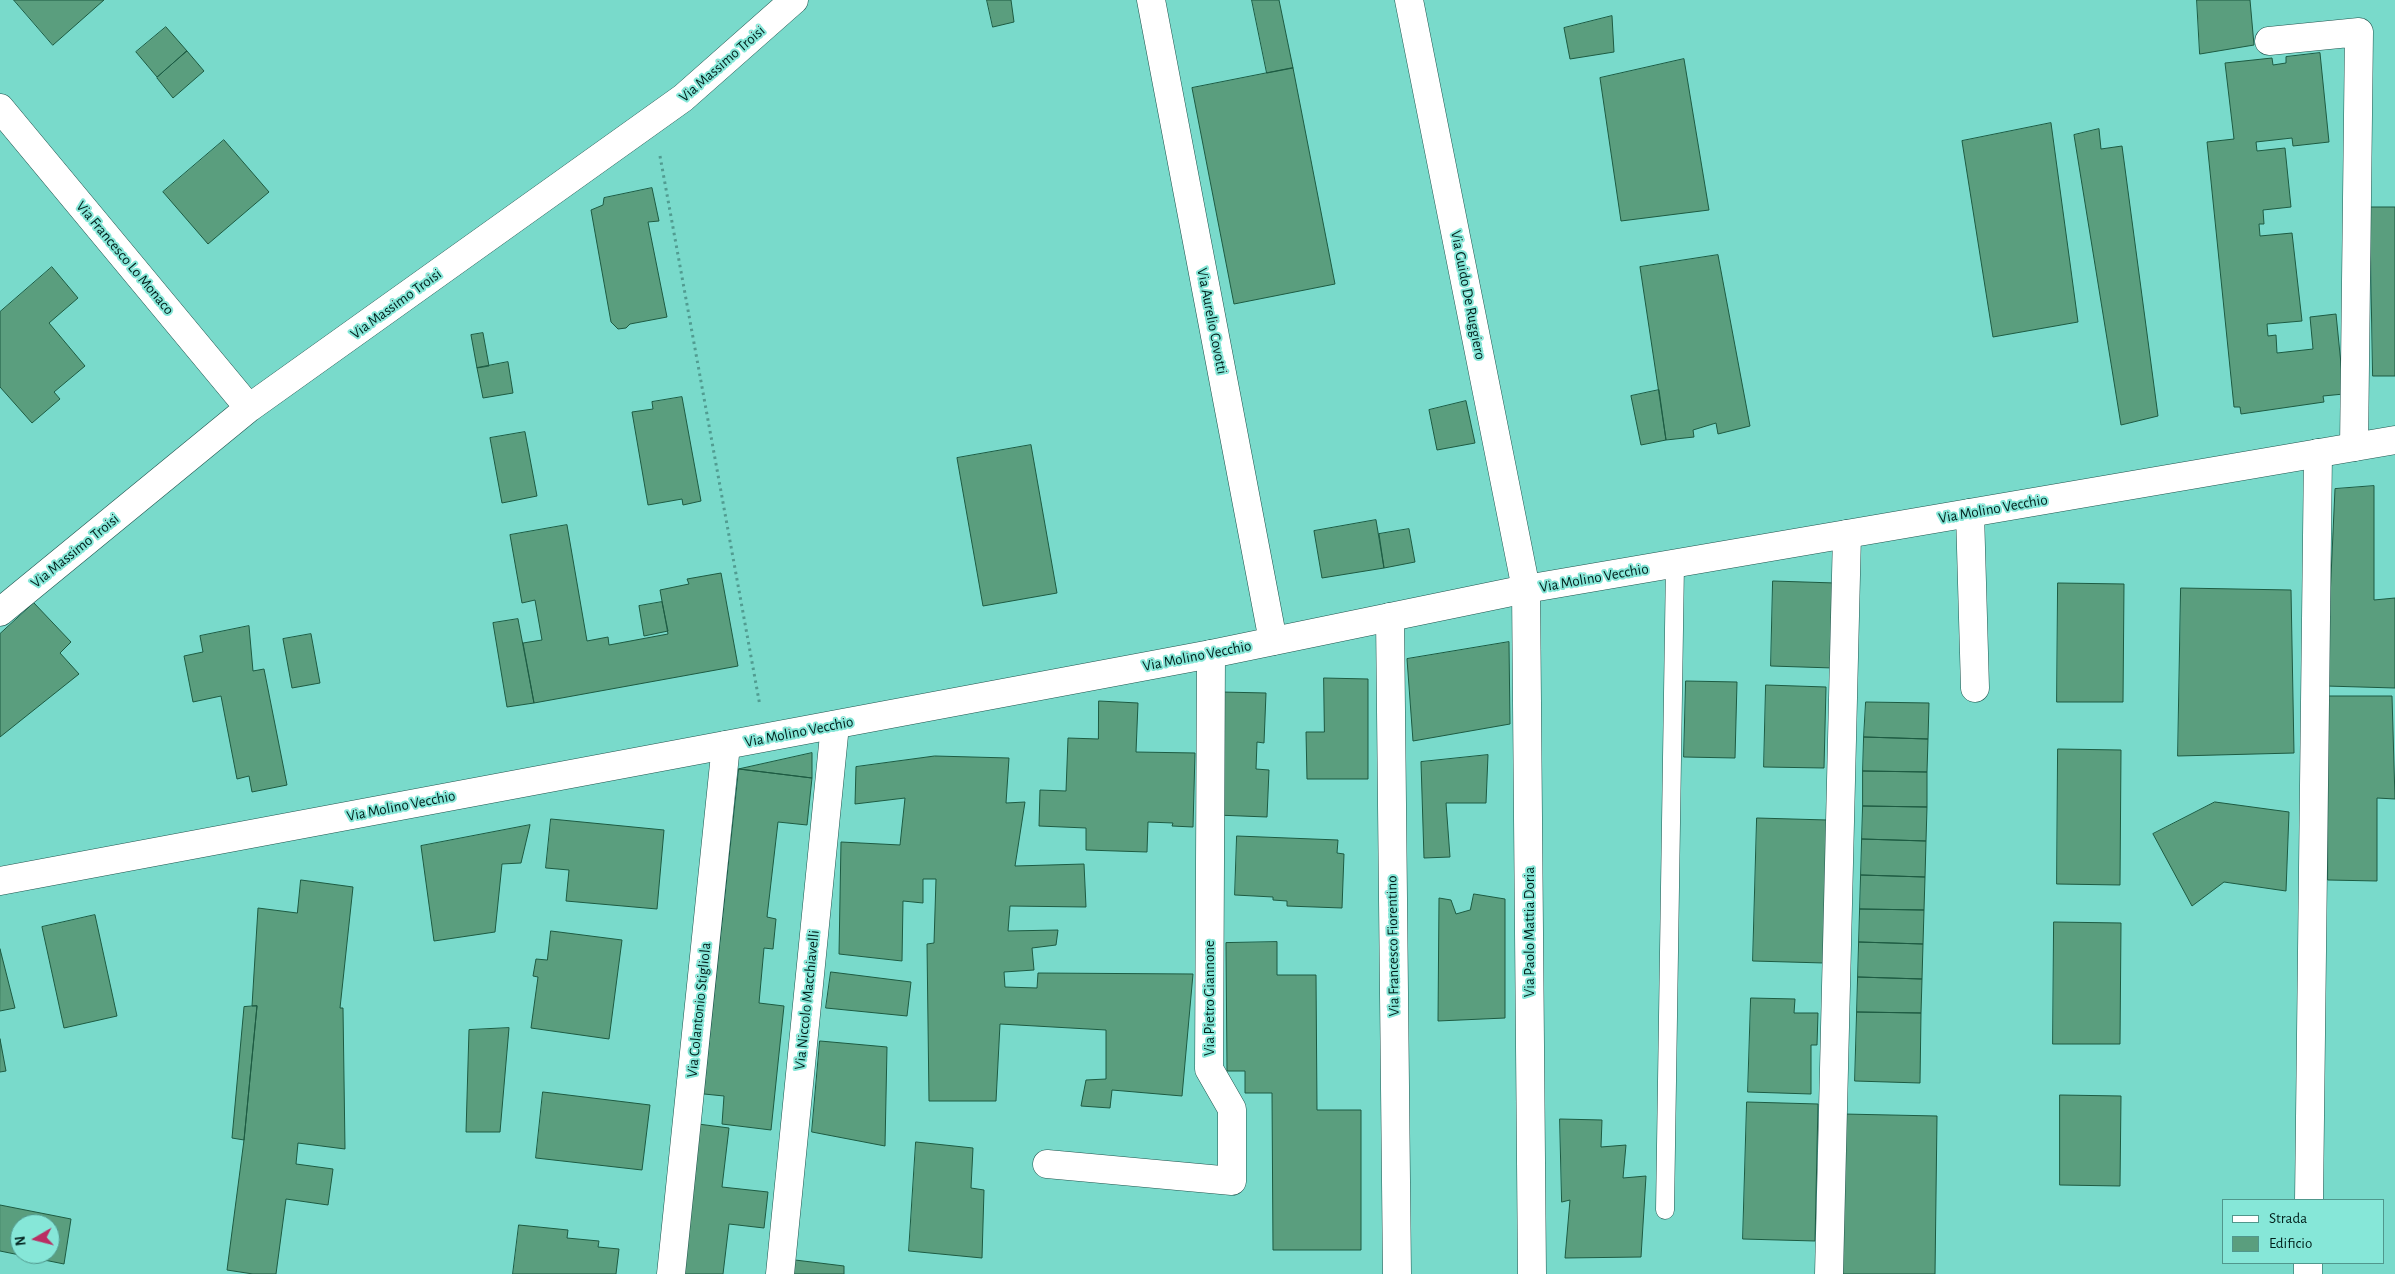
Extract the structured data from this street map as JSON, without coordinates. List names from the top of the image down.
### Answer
{
  "streets": {
    "street": [
      "Via Massimo Troisi",
      "Via Francesco Lo Monaco",
      "Via Guido De Ruggiero",
      "Via Aurelio Covotti",
      "Via Molino Vecchio",
      "Via Paolo Mattia Doria",
      "Via Francesco Fiorentino",
      "Via Pietro Giannone",
      "Via Niccolo Macchiavelli",
      "Via Colantonio Stigliola"
    ]
  },
  "crossings": [
    ["Via Massimo Troisi", "Via Francesco Lo Monaco"],
    ["Via Guido De Ruggiero", "Via Molino Vecchio"],
    ["Via Guido De Ruggiero", "Via Paolo Mattia Doria"],
    ["Via Aurelio Covotti", "Via Molino Vecchio"],
    ["Via Molino Vecchio", "Via Paolo Mattia Doria"],
    ["Via Molino Vecchio", "Via Francesco Fiorentino"],
    ["Via Molino Vecchio", "Via Pietro Giannone"],
    ["Via Molino Vecchio", "Via Niccolo Macchiavelli"],
    ["Via Molino Vecchio", "Via Colantonio Stigliola"]
  ],
  "legend": ["Strada", "Edificio"],
  "north": "left"
}
